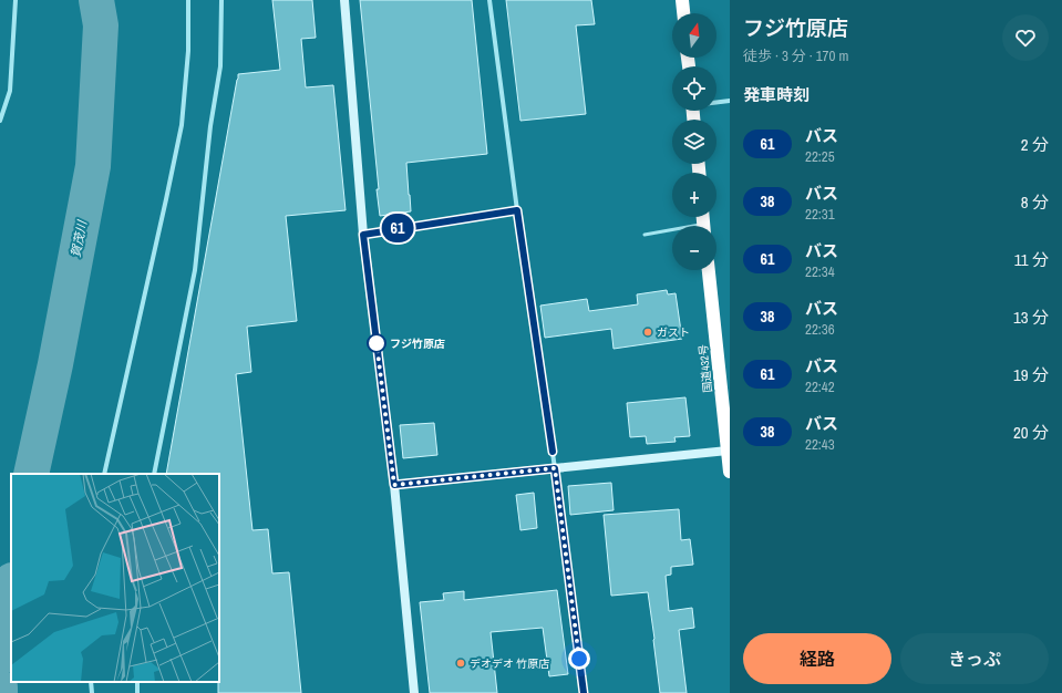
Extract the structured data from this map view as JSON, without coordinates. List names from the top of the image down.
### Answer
{
  "streets": {
    "highway": ["国道432号"]
  },
  "water": ["賀茂川"],
  "places": ["ガスト", "フジ竹原店", "デオデオ 竹原店"],
  "lines": ["bus line 61"],
  "north": "top",
  "page": {
    "on_map": "61",
    "heading": [
      ["フジ竹原店", "徒歩 · 3 分 · 170 m"],
      "発車時刻"
    ],
    "map_buttons": ["+", "−"],
    "list": [
      {
        "mark": "61",
        "name": "バス",
        "note": "22:25",
        "value": "2 分"
      },
      {
        "mark": "38",
        "name": "バス",
        "note": "22:31",
        "value": "8 分"
      },
      {
        "mark": "61",
        "name": "バス",
        "note": "22:34",
        "value": "11 分"
      },
      {
        "mark": "38",
        "name": "バス",
        "note": "22:36",
        "value": "13 分"
      },
      {
        "mark": "61",
        "name": "バス",
        "note": "22:42",
        "value": "19 分"
      },
      {
        "mark": "38",
        "name": "バス",
        "note": "22:43",
        "value": "20 分"
      }
    ],
    "buttons": ["経路", "きっぷ"]
  }
}
